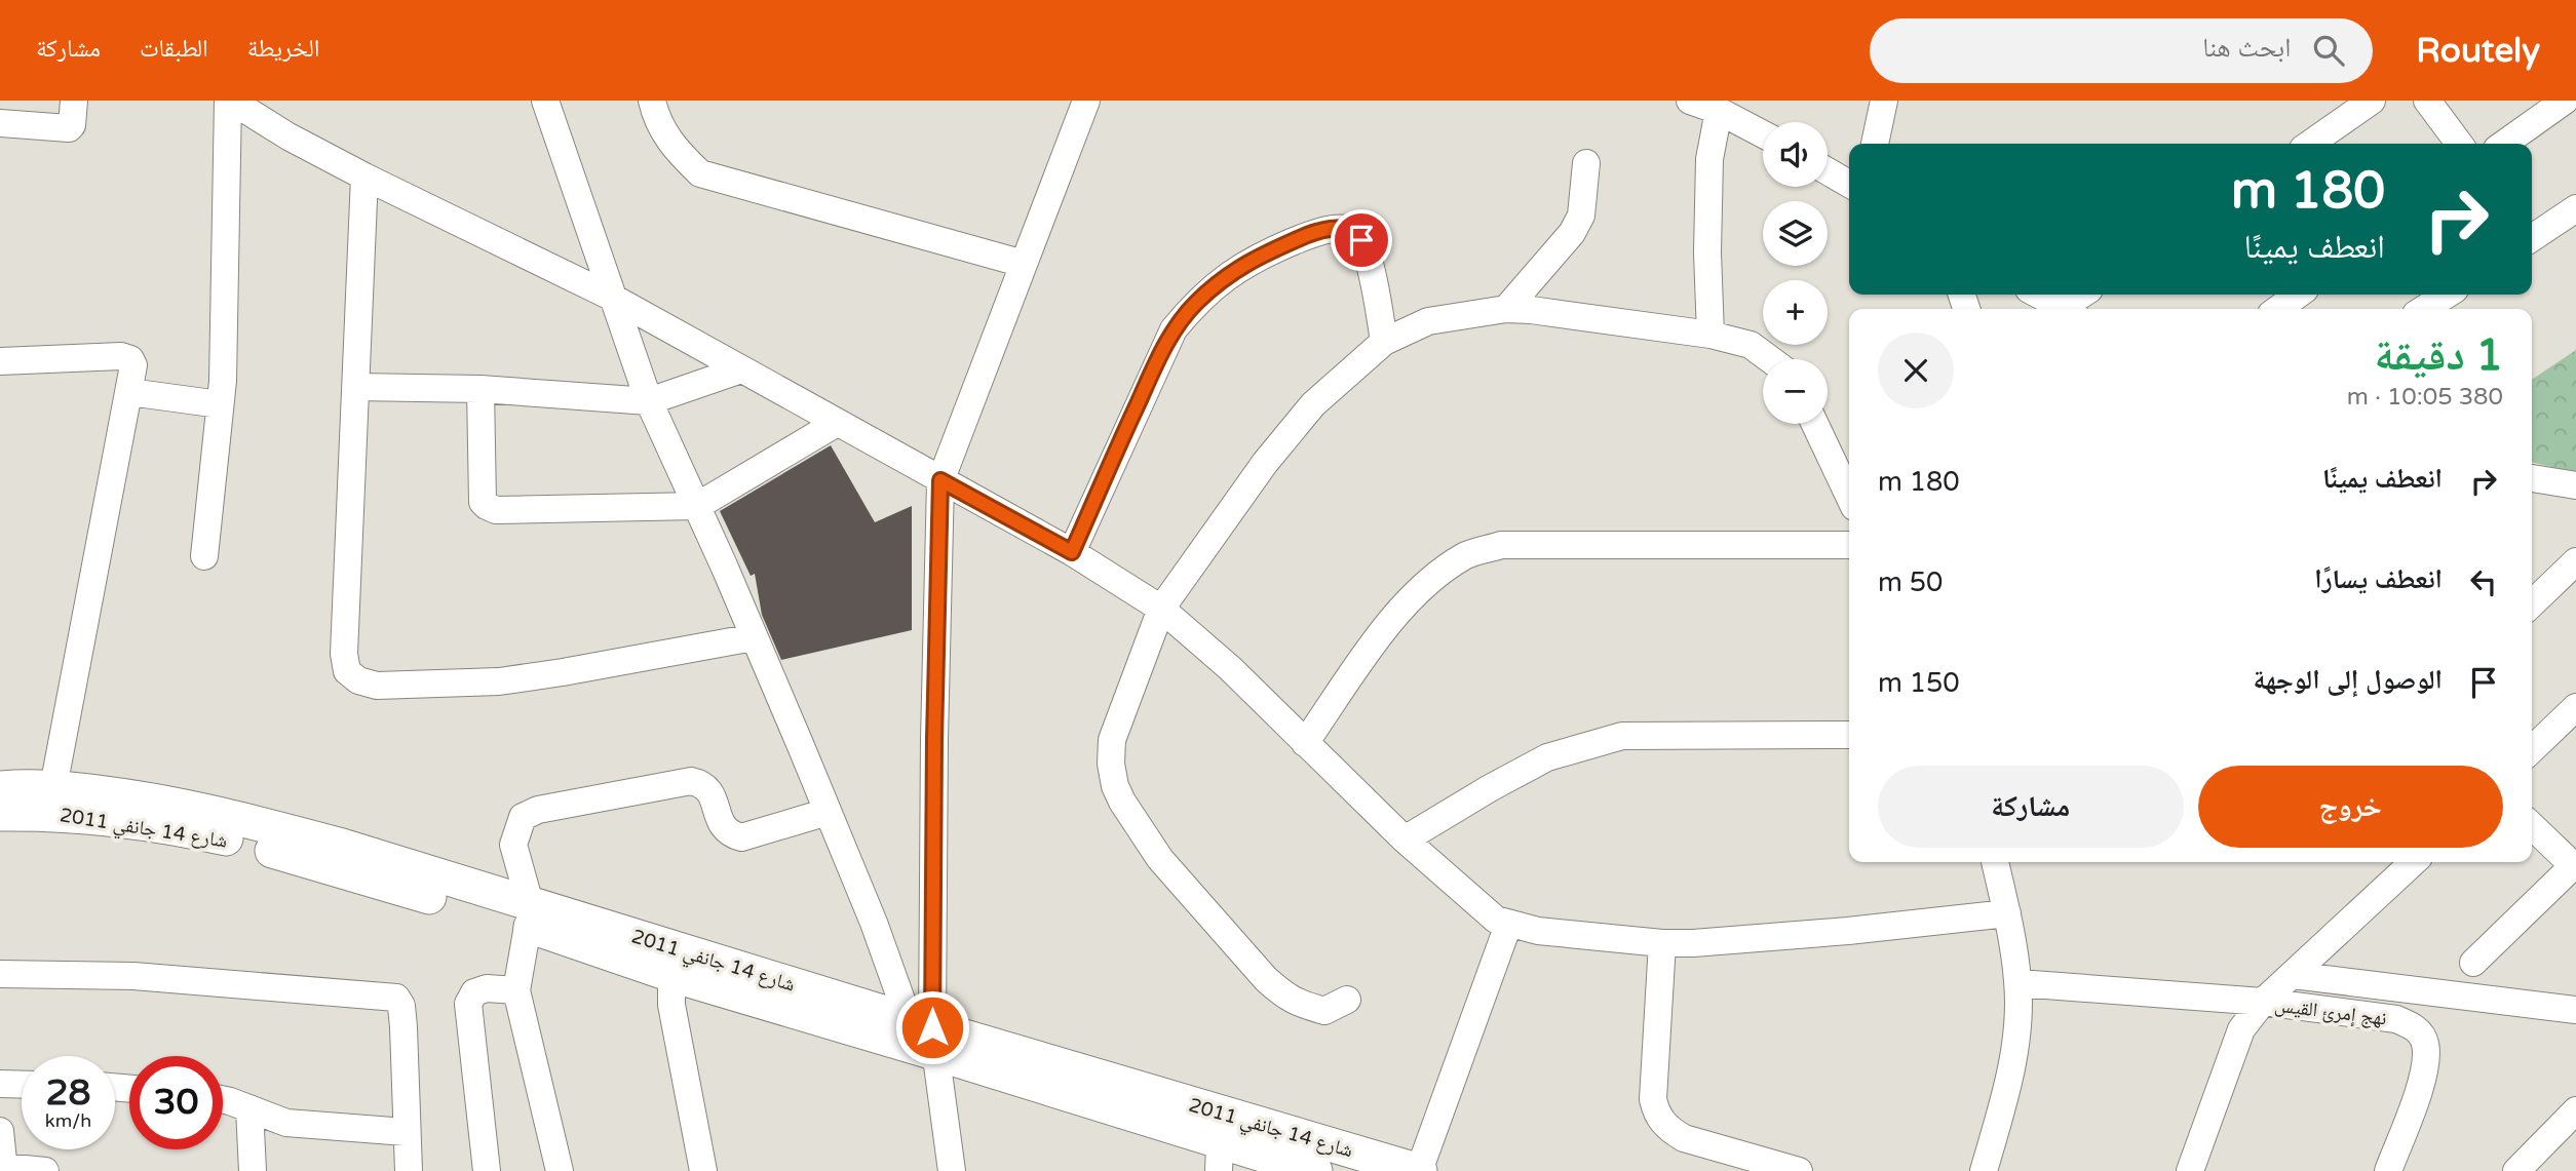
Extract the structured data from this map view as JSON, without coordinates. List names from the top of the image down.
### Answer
{
  "streets": {
    "main road": ["شارع 14 جانفي 2011"],
    "street": ["نهج إمرئ القيس"]
  },
  "page": {
    "header": "Routely",
    "search": "ابحث هنا",
    "nav": ["الخريطة", "الطبقات", "مشاركة"],
    "map_buttons": ["+", "−"],
    "turn": ["180 m", "انعطف يمينًا"],
    "heading": ["1 دقيقة", "380 m · 10:05"],
    "list": [
      {
        "name": "انعطف يمينًا",
        "value": "180 m"
      },
      {
        "name": "انعطف يسارًا",
        "value": "50 m"
      },
      {
        "name": "الوصول إلى الوجهة",
        "value": "150 m"
      }
    ],
    "buttons": ["خروج", "مشاركة"],
    "speed": "28 km/h",
    "limit": "30"
  }
}
